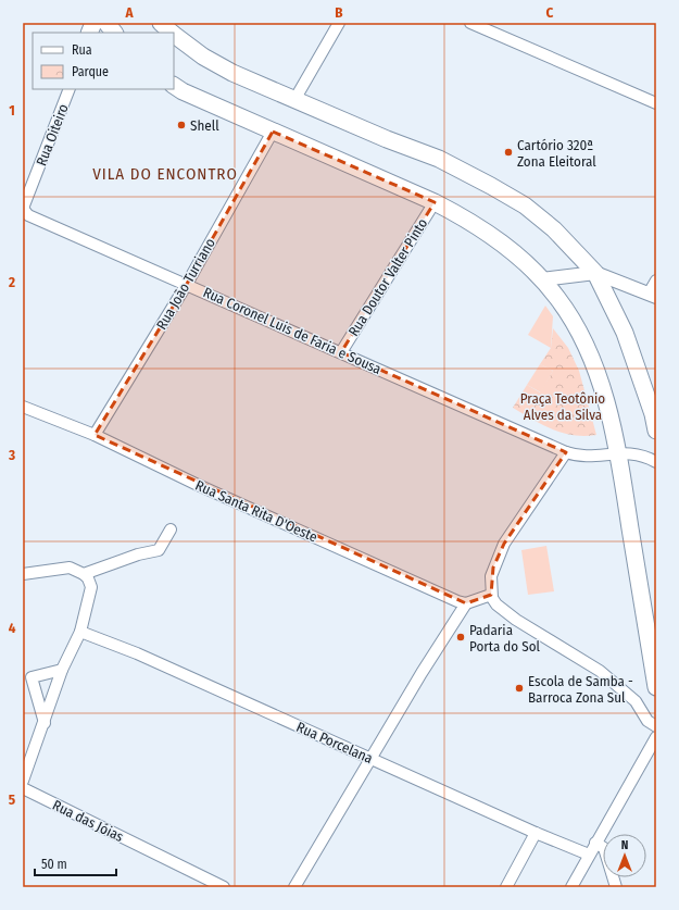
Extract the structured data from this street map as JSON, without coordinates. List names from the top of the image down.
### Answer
{
  "streets": {
    "street": [
      "Rua Oiteiro",
      "Rua Doutor Valter Pinto",
      "Rua João Turriano",
      "Rua Coronel Luis de Faria e Sousa",
      "Rua Santa Rita D'Oeste",
      "Rua Porcelana",
      "Rua das Jóias"
    ]
  },
  "crossings": [
    ["Rua Oiteiro", "Rua Coronel Luis de Faria e Sousa"],
    ["Rua Doutor Valter Pinto", "Rua Coronel Luis de Faria e Sousa"],
    ["Rua João Turriano", "Rua Coronel Luis de Faria e Sousa"],
    ["Rua João Turriano", "Rua Santa Rita D'Oeste"]
  ],
  "districts": ["VILA DO ENCONTRO"],
  "parks": ["Praça Teotônio Alves da Silva"],
  "places": [
    "Shell",
    "Cartório 320ª Zona Eleitoral",
    "Padaria Porta do Sol",
    "Escola de Samba - Barroca Zona Sul"
  ],
  "legend": ["Rua", "Parque"],
  "scale_bar": "50 m",
  "north": "top",
  "grid": {
    "columns": ["A", "B", "C"],
    "rows": [
      "1",
      "2",
      "3",
      "4",
      "5"
    ]
  }
}
